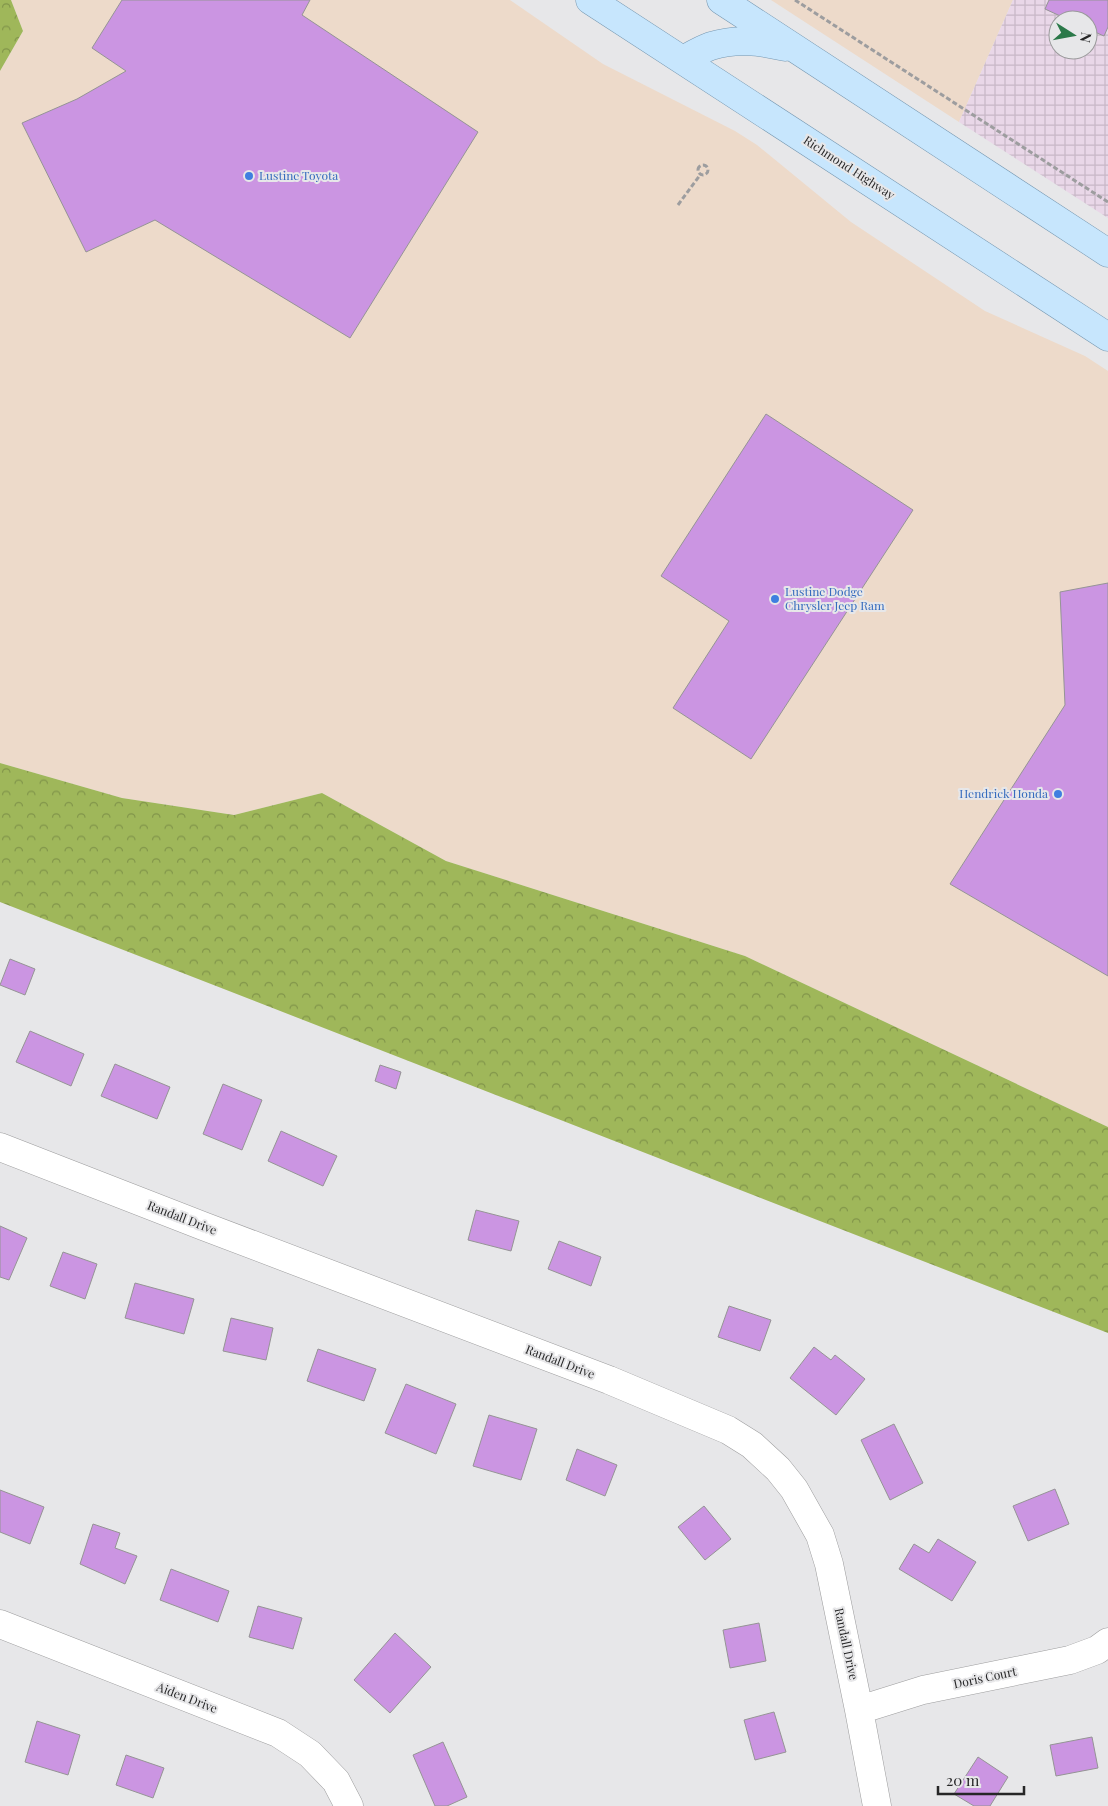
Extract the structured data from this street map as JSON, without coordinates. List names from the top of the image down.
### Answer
{
  "streets": {
    "main road": ["Richmond Highway"],
    "street": ["Randall Drive", "Doris Court", "Aiden Drive"]
  },
  "crossings": [
    ["Randall Drive", "Doris Court"]
  ],
  "places": ["Lustine Toyota", "Lustine Dodge Chrysler Jeep Ram", "Hendrick Honda"],
  "scale_bar": "20 m",
  "north": "right"
}
